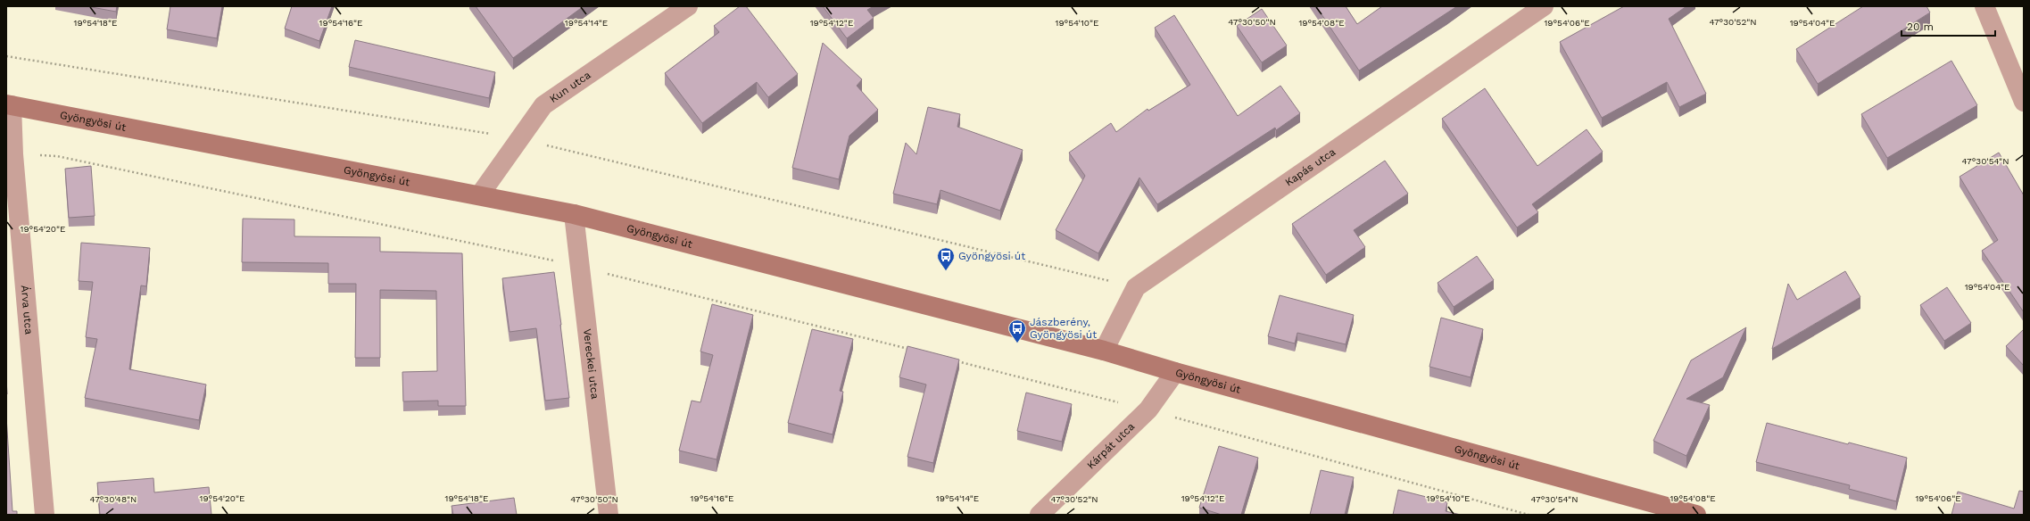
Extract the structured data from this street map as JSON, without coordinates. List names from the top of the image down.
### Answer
{
  "streets": {
    "street": [
      "Kun utca",
      "Gyöngyösi út",
      "Kapás utca",
      "Árva utca",
      "Vereckei utca",
      "Kárpát utca"
    ]
  },
  "crossings": [
    ["Kun utca", "Gyöngyösi út"],
    ["Gyöngyösi út", "Kapás utca"],
    ["Gyöngyösi út", "Árva utca"],
    ["Gyöngyösi út", "Vereckei utca"],
    ["Gyöngyösi út", "Kárpát utca"]
  ],
  "places": {
    "bus stop": ["Gyöngyösi út", "Jászberény, Gyöngyösi út"]
  },
  "scale_bar": "20 m",
  "coordinates": [
    "47°30'50\"N",
    "47°30'52\"N",
    "19°54'18\"E",
    "19°54'16\"E",
    "19°54'14\"E",
    "19°54'12\"E",
    "19°54'08\"E",
    "19°54'06\"E",
    "19°54'04\"E",
    "19°54'10\"E",
    "47°30'54\"N",
    "19°54'20\"E",
    "47°30'48\"N"
  ]
}
